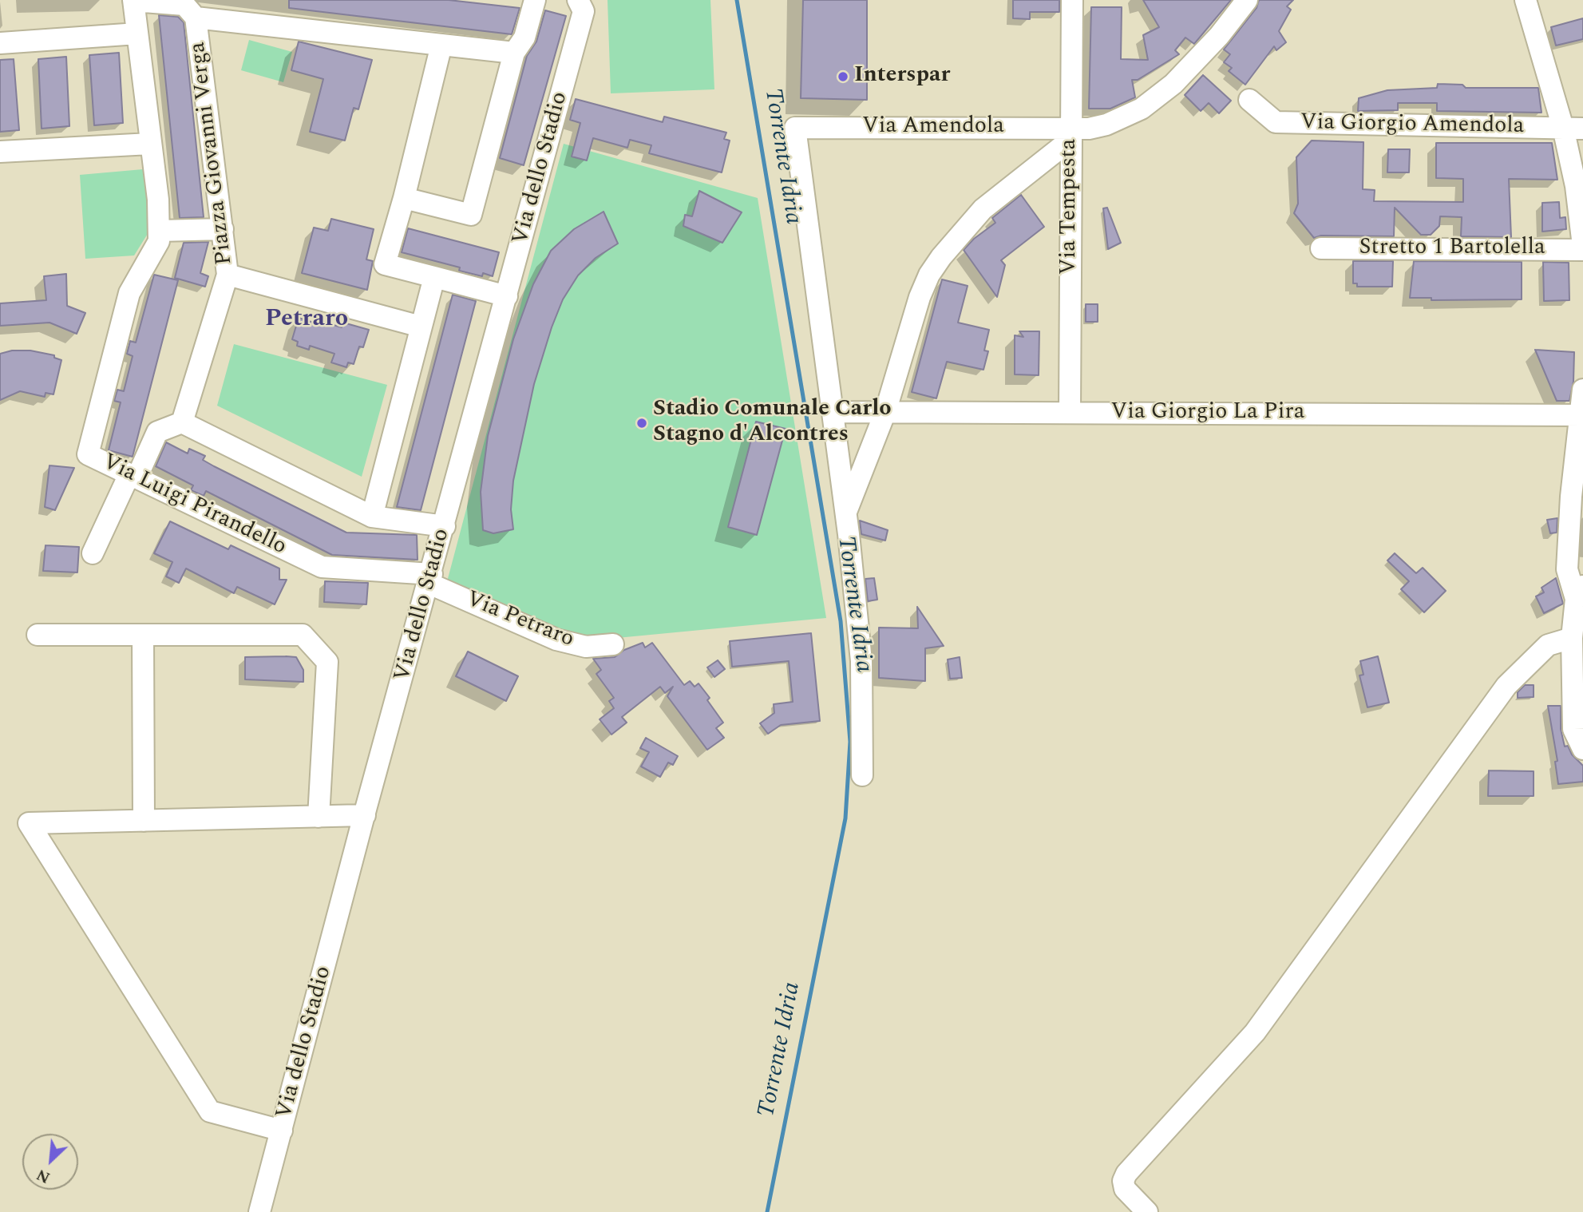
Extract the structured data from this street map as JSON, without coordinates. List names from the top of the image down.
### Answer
{
  "streets": {
    "street": [
      "Via Giorgio Amendola",
      "Via Amendola",
      "Piazza Giovanni Verga",
      "Via dello Stadio",
      "Via Tempesta",
      "Stretto 1 Bartolella",
      "Via Giorgio La Pira",
      "Via Luigi Pirandello",
      "Via Petraro"
    ]
  },
  "crossings": [
    ["Via Amendola", "Via Tempesta"],
    ["Via Amendola", "Via Giorgio La Pira"],
    ["Via dello Stadio", "Via Luigi Pirandello"],
    ["Via dello Stadio", "Via Petraro"],
    ["Via Tempesta", "Via Giorgio La Pira"],
    ["Via Luigi Pirandello", "Via Petraro"]
  ],
  "districts": ["Petraro"],
  "water": ["Torrente Idria"],
  "places": ["Interspar", "Stadio Comunale Carlo Stagno d'Alcontres"],
  "north": "bottom left"
}
